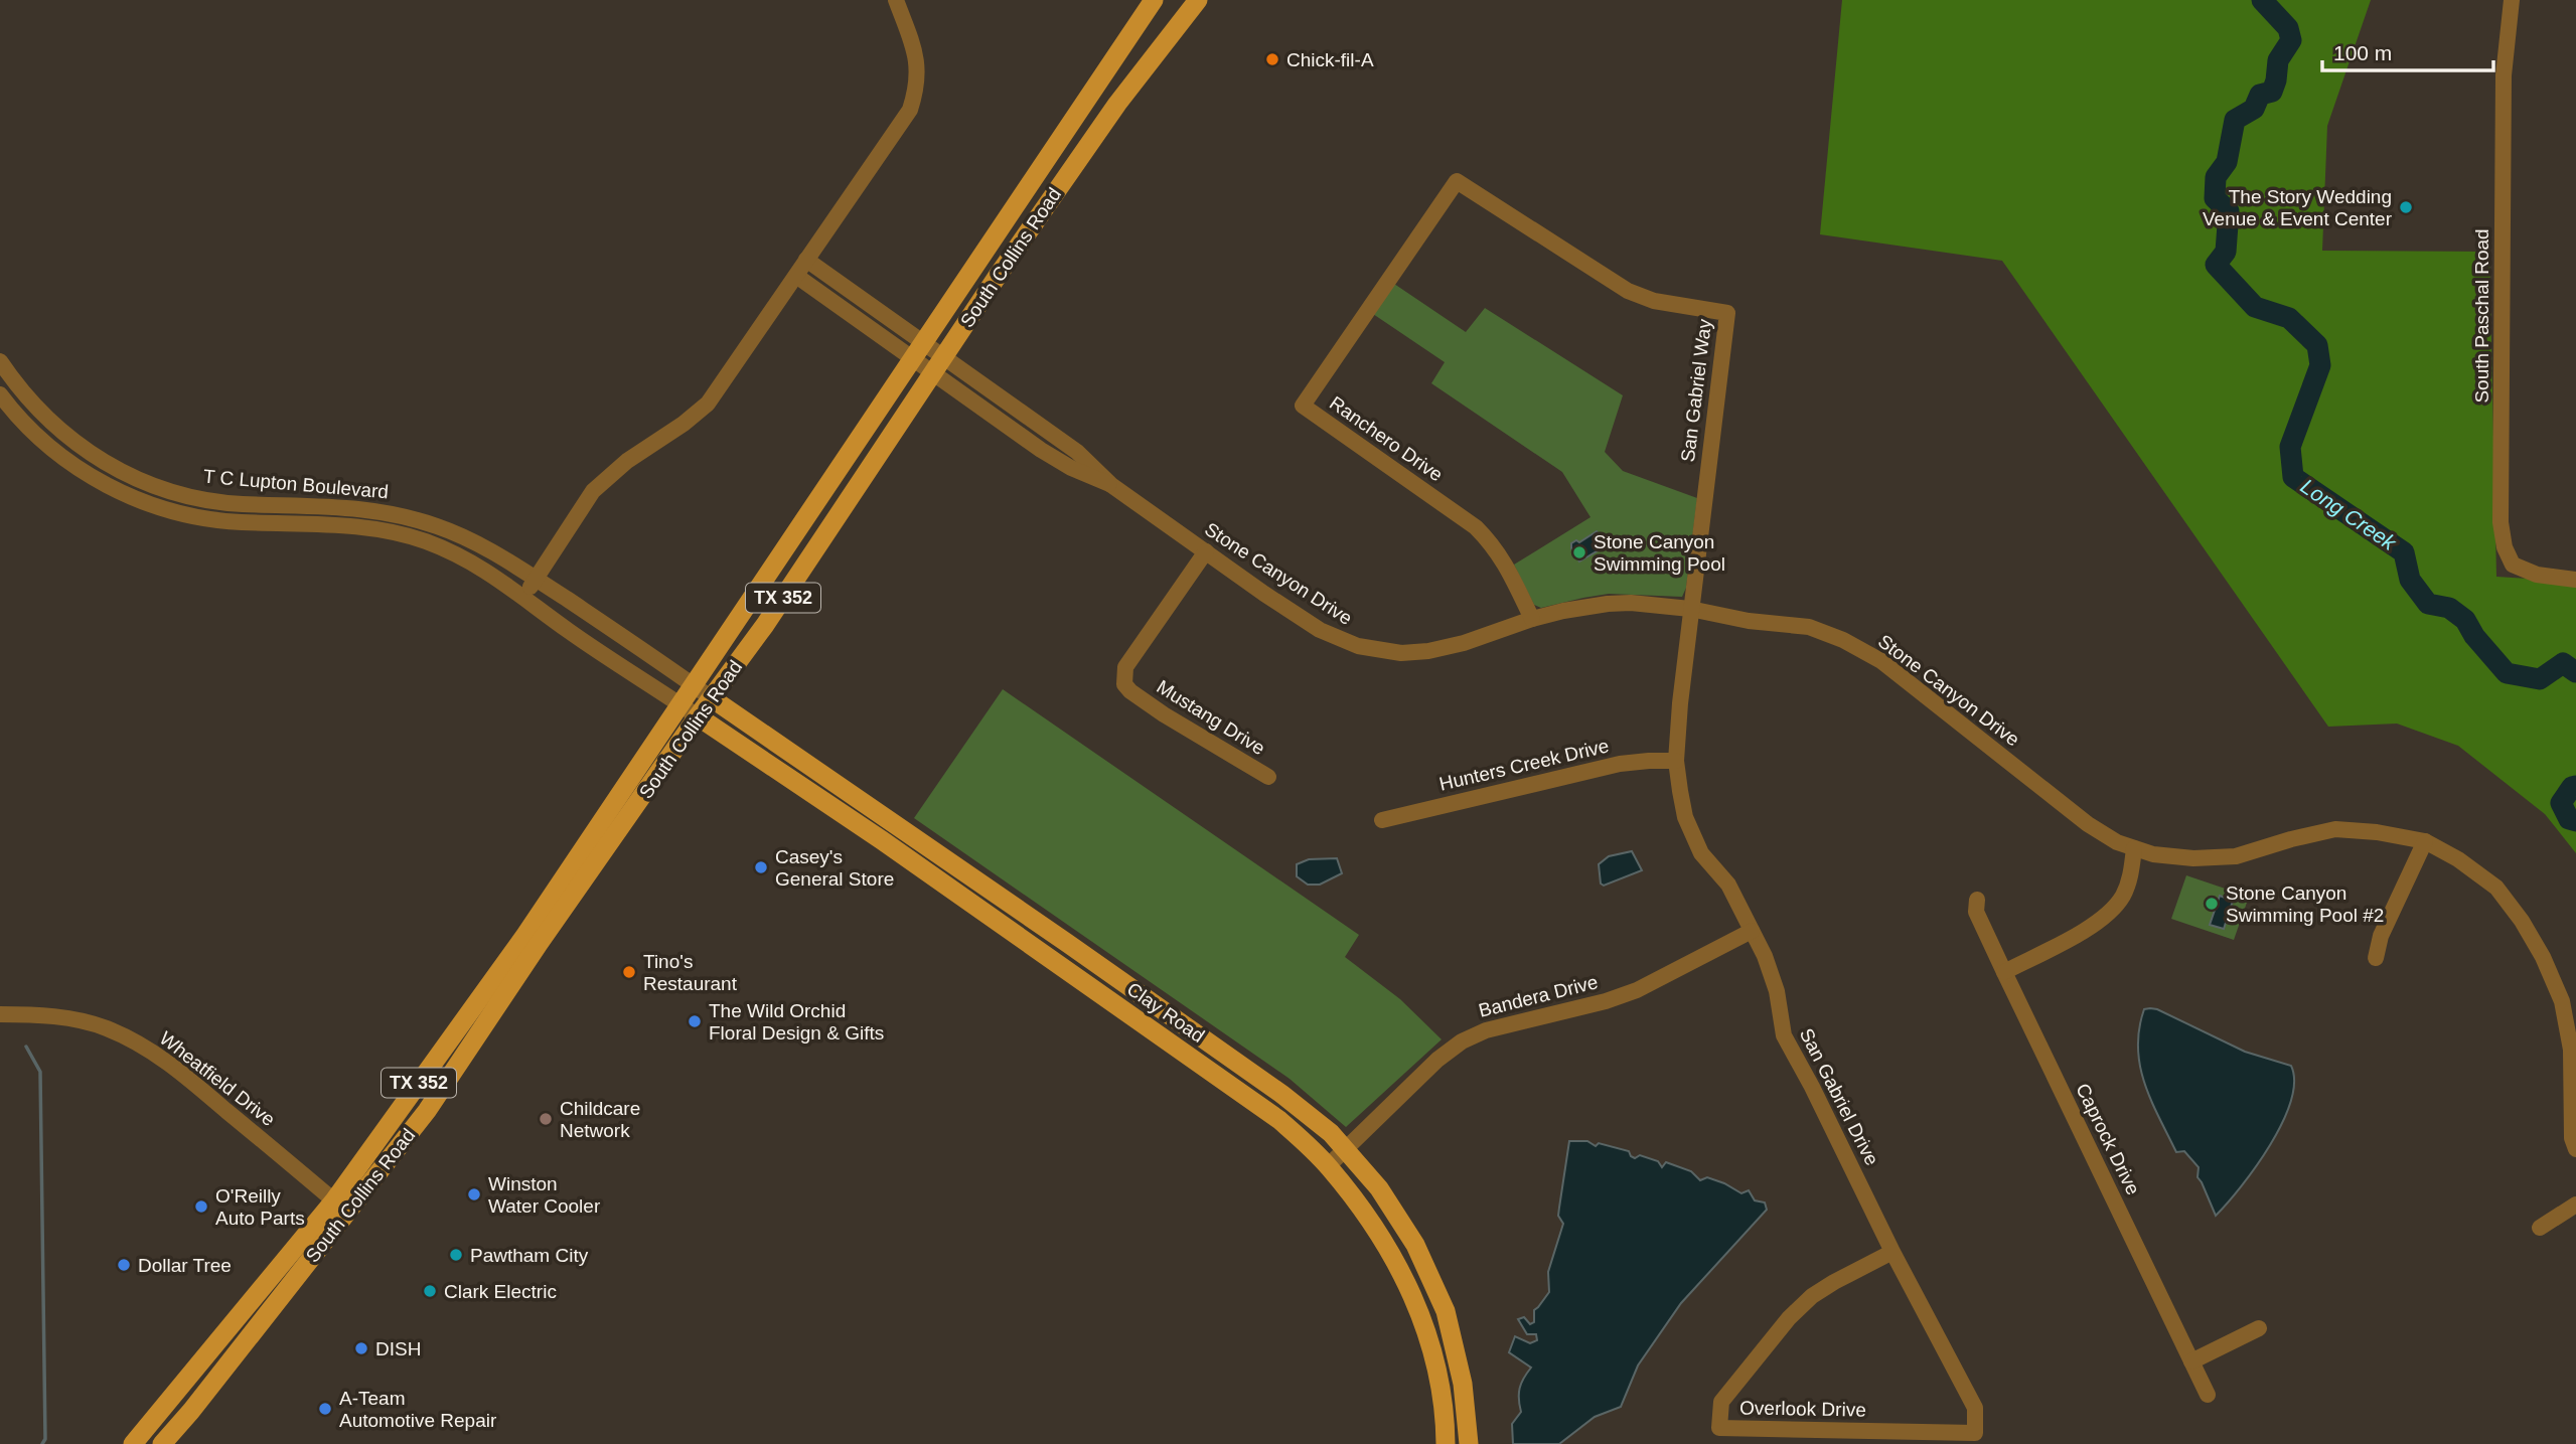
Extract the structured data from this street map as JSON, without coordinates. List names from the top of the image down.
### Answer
{
  "streets": {
    "main road": ["South Collins Road", "TX 352", "Clay Road"],
    "street": [
      "South Paschal Road",
      "San Gabriel Way",
      "Ranchero Drive",
      "T C Lupton Boulevard",
      "Stone Canyon Drive",
      "Mustang Drive",
      "Hunters Creek Drive",
      "Bandera Drive",
      "Wheatfield Drive",
      "San Gabriel Drive",
      "Caprock Drive",
      "Overlook Drive"
    ]
  },
  "crossings": [
    ["South Collins Road", "T C Lupton Boulevard"],
    ["South Collins Road", "Stone Canyon Drive"],
    ["South Collins Road", "Clay Road"],
    ["South Collins Road", "Wheatfield Drive"],
    ["San Gabriel Way", "Ranchero Drive"],
    ["San Gabriel Way", "Stone Canyon Drive"],
    ["San Gabriel Way", "San Gabriel Drive"],
    ["Ranchero Drive", "Stone Canyon Drive"],
    ["T C Lupton Boulevard", "Clay Road"],
    ["Stone Canyon Drive", "Mustang Drive"],
    ["Stone Canyon Drive", "San Gabriel Drive"],
    ["Hunters Creek Drive", "San Gabriel Drive"],
    ["Bandera Drive", "Clay Road"],
    ["Bandera Drive", "San Gabriel Drive"],
    ["San Gabriel Drive", "Overlook Drive"]
  ],
  "water": ["Long Creek"],
  "places": [
    "Chick-fil-A",
    "The Story Wedding Venue & Event Center",
    "Stone Canyon Swimming Pool",
    "Casey's General Store",
    "Stone Canyon Swimming Pool #2",
    "Tino's Restaurant",
    "The Wild Orchid Floral Design & Gifts",
    "Childcare Network",
    "Winston Water Cooler",
    "O'Reilly Auto Parts",
    "Pawtham City",
    "Dollar Tree",
    "Clark Electric",
    "DISH",
    "A-Team Automotive Repair"
  ],
  "scale_bar": "100 m"
}
